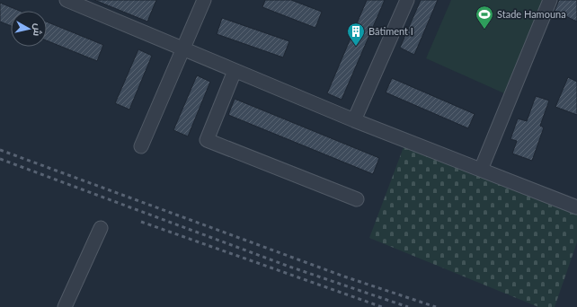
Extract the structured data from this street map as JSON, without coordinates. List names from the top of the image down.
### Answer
{
  "places": {
    "sports": ["Stade Hamouna"],
    "building": ["Bâtiment I"]
  },
  "north": "right"
}
